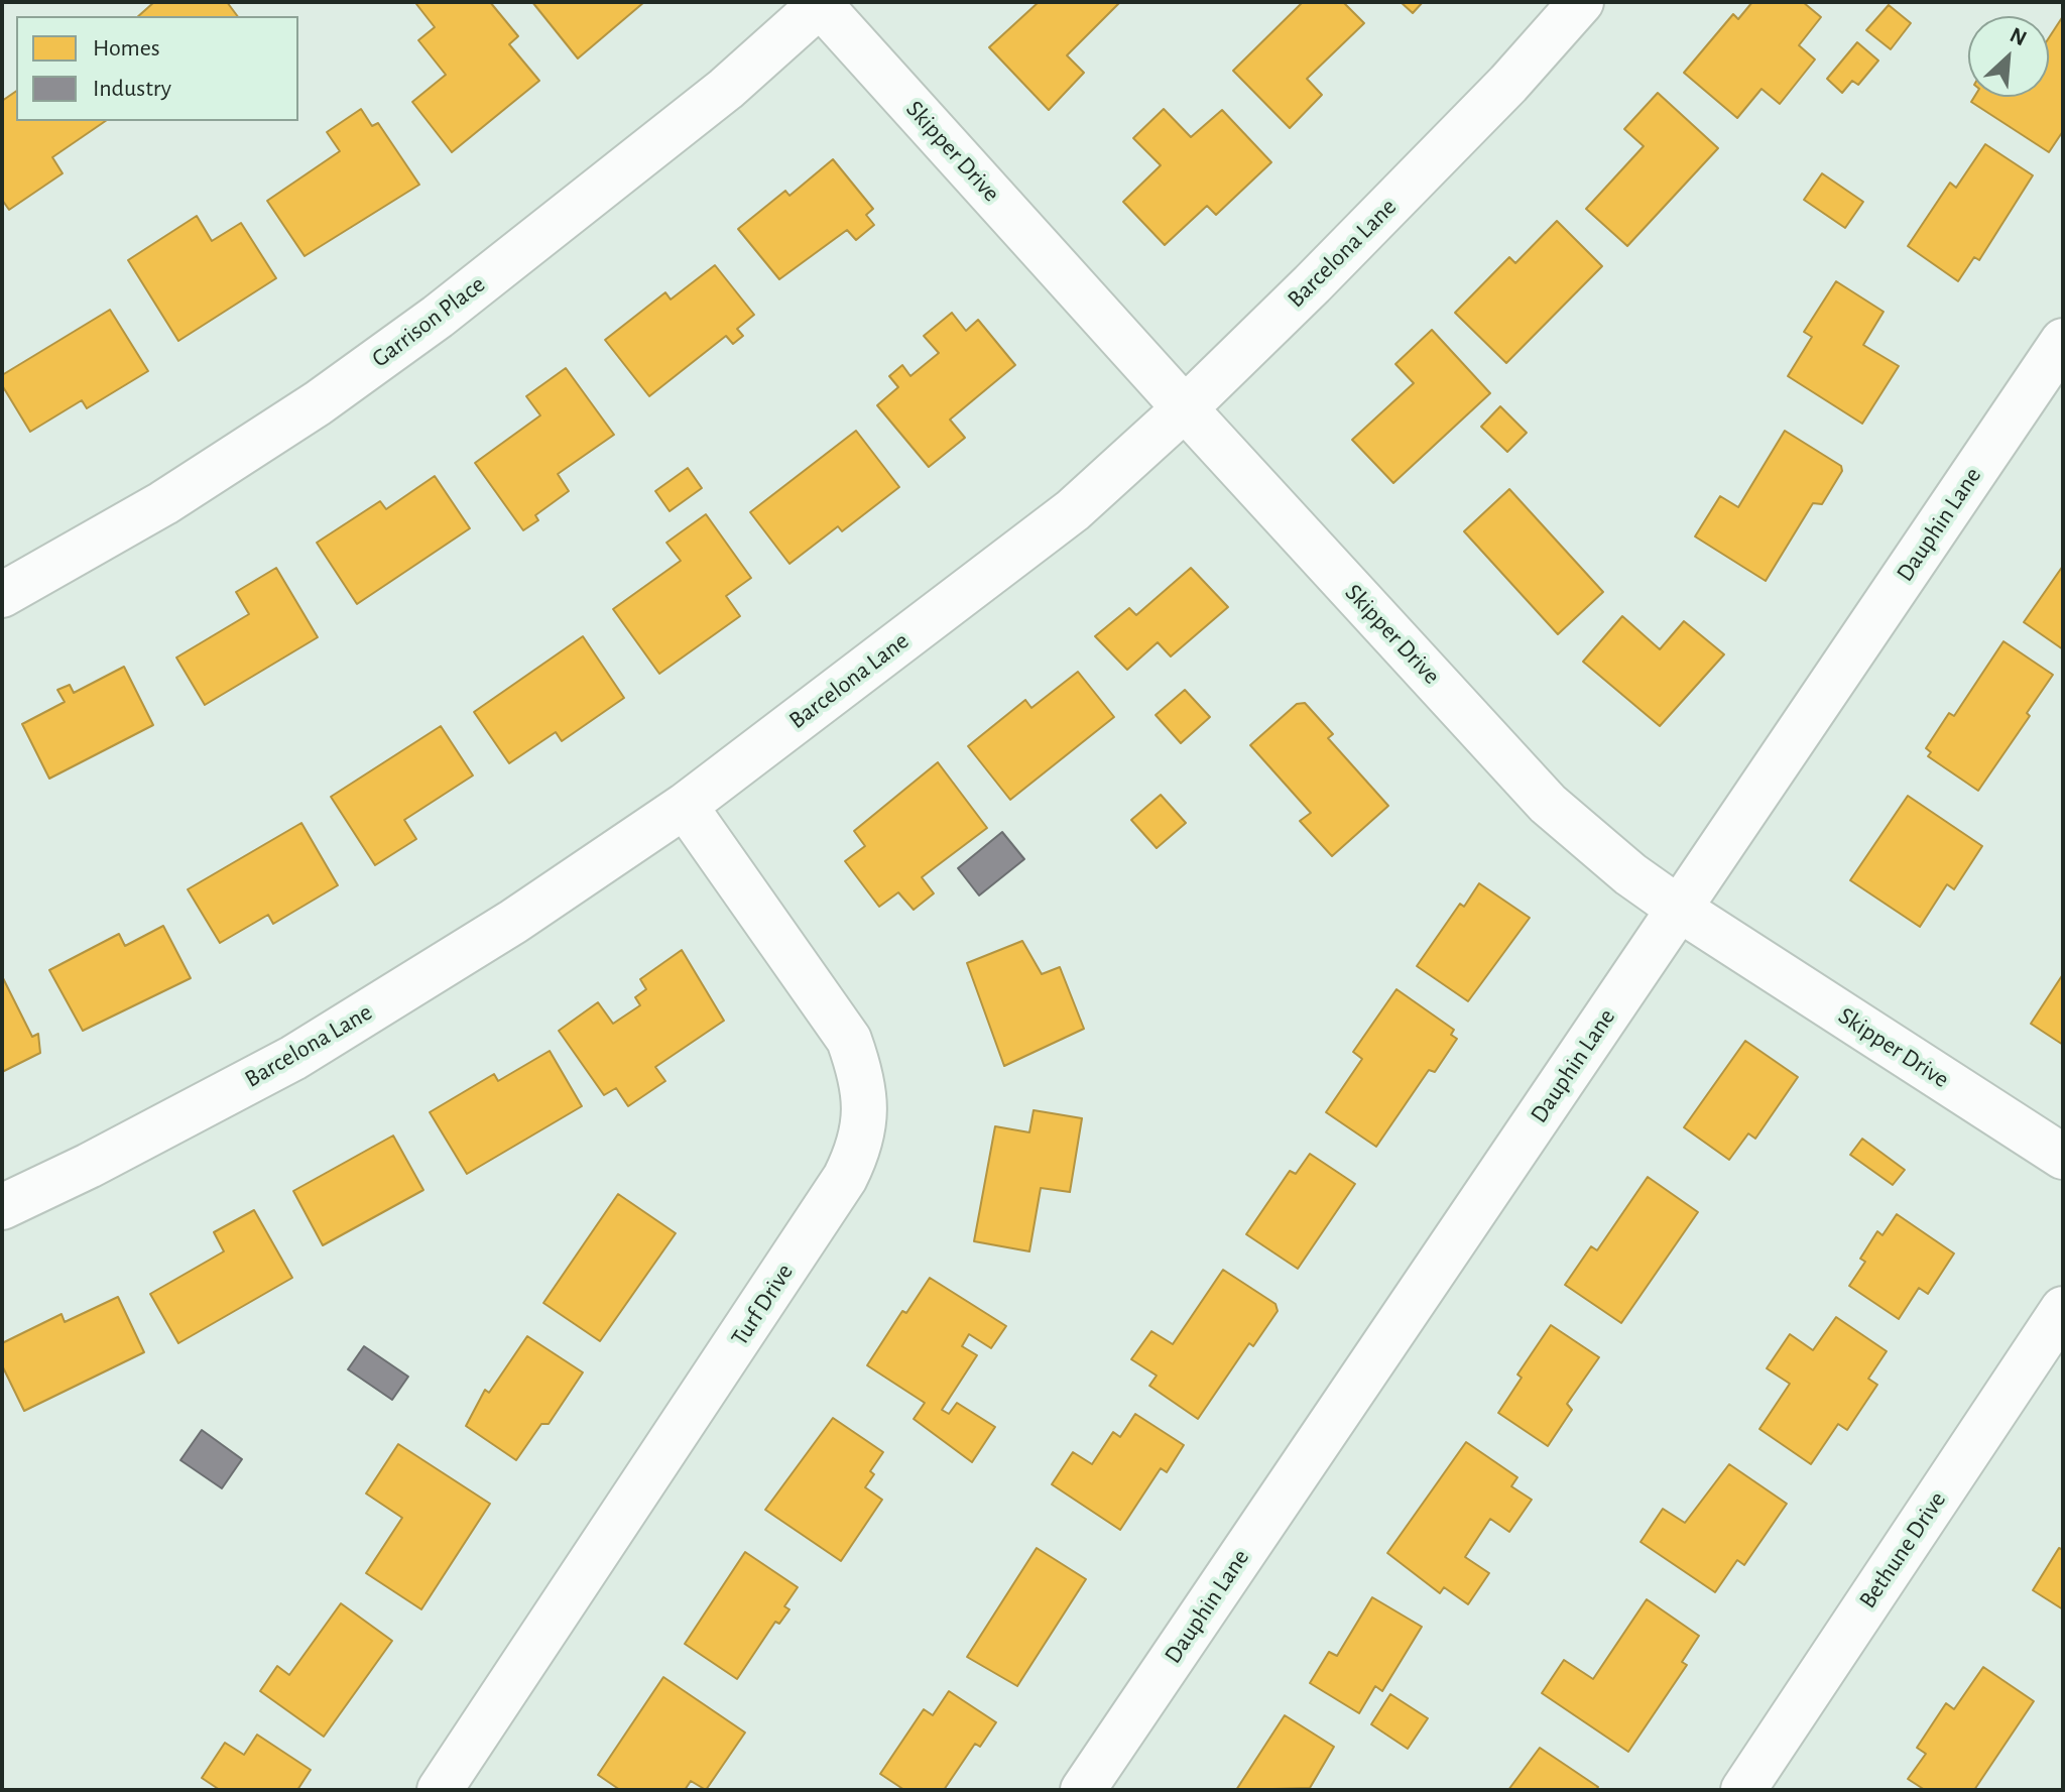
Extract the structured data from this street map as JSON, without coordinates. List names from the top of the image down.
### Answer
{
  "streets": {
    "street": [
      "Skipper Drive",
      "Barcelona Lane",
      "Garrison Place",
      "Dauphin Lane",
      "Turf Drive",
      "Bethune Drive"
    ]
  },
  "crossings": [
    ["Skipper Drive", "Barcelona Lane"],
    ["Skipper Drive", "Garrison Place"],
    ["Skipper Drive", "Dauphin Lane"],
    ["Barcelona Lane", "Turf Drive"]
  ],
  "legend": ["Homes", "Industry"],
  "north": "top right"
}
